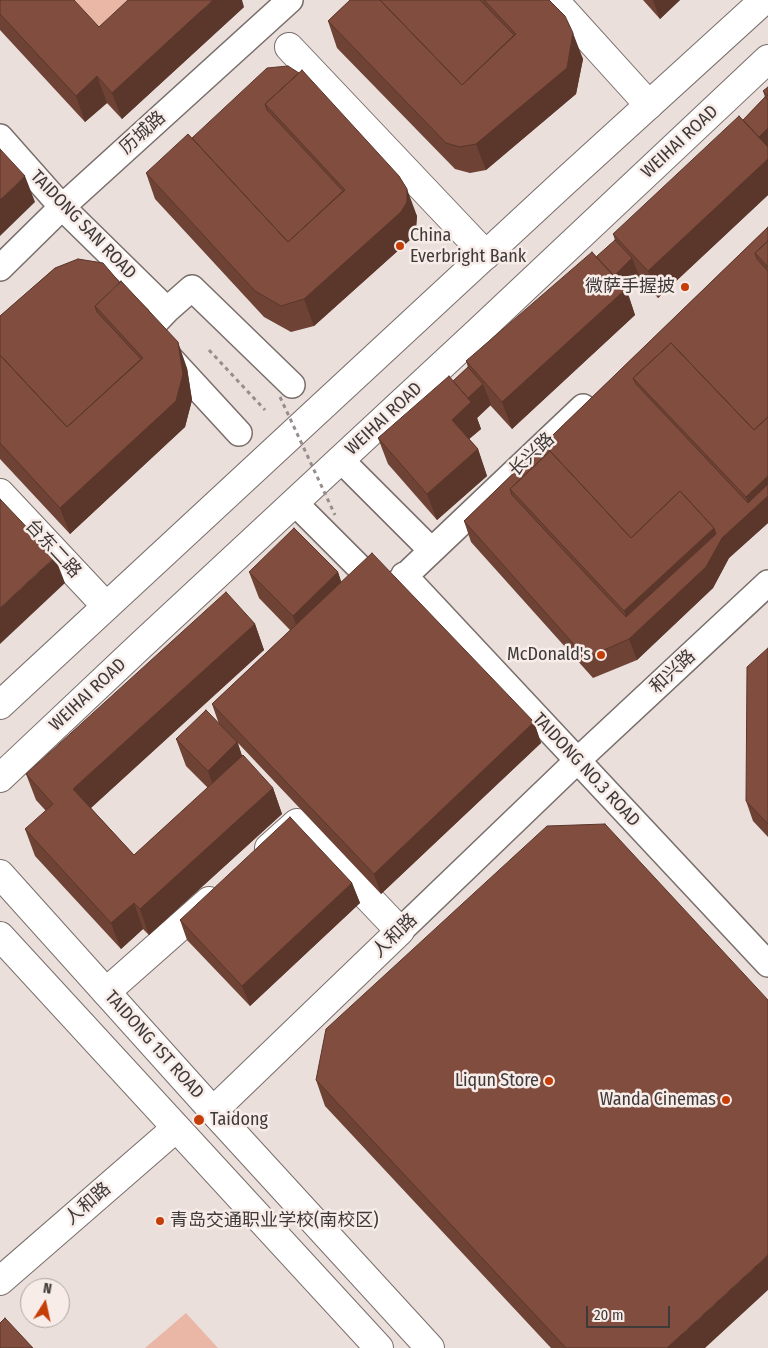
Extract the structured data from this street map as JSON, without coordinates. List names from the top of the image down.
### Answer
{
  "streets": {
    "main road": [
      "WEIHAI ROAD",
      "台东二路",
      "人和路",
      "TAIDONG 1ST ROAD"
    ],
    "street": [
      "历城路",
      "TAIDONG SAN ROAD",
      "长兴路",
      "和兴路",
      "TAIDONG NO.3 ROAD"
    ]
  },
  "crossings": [
    ["历城路", "TAIDONG SAN ROAD"],
    ["长兴路", "TAIDONG NO.3 ROAD"],
    ["和兴路", "TAIDONG NO.3 ROAD"],
    ["和兴路", "人和路"],
    ["TAIDONG NO.3 ROAD", "人和路"],
    ["人和路", "TAIDONG 1ST ROAD"]
  ],
  "places": [
    "China Everbright Bank",
    "微萨手握披",
    "McDonald's",
    "Liqun Store",
    "Wanda Cinemas",
    "Taidong",
    "青岛交通职业学校(南校区)"
  ],
  "scale_bar": "20 m",
  "north": "top"
}
